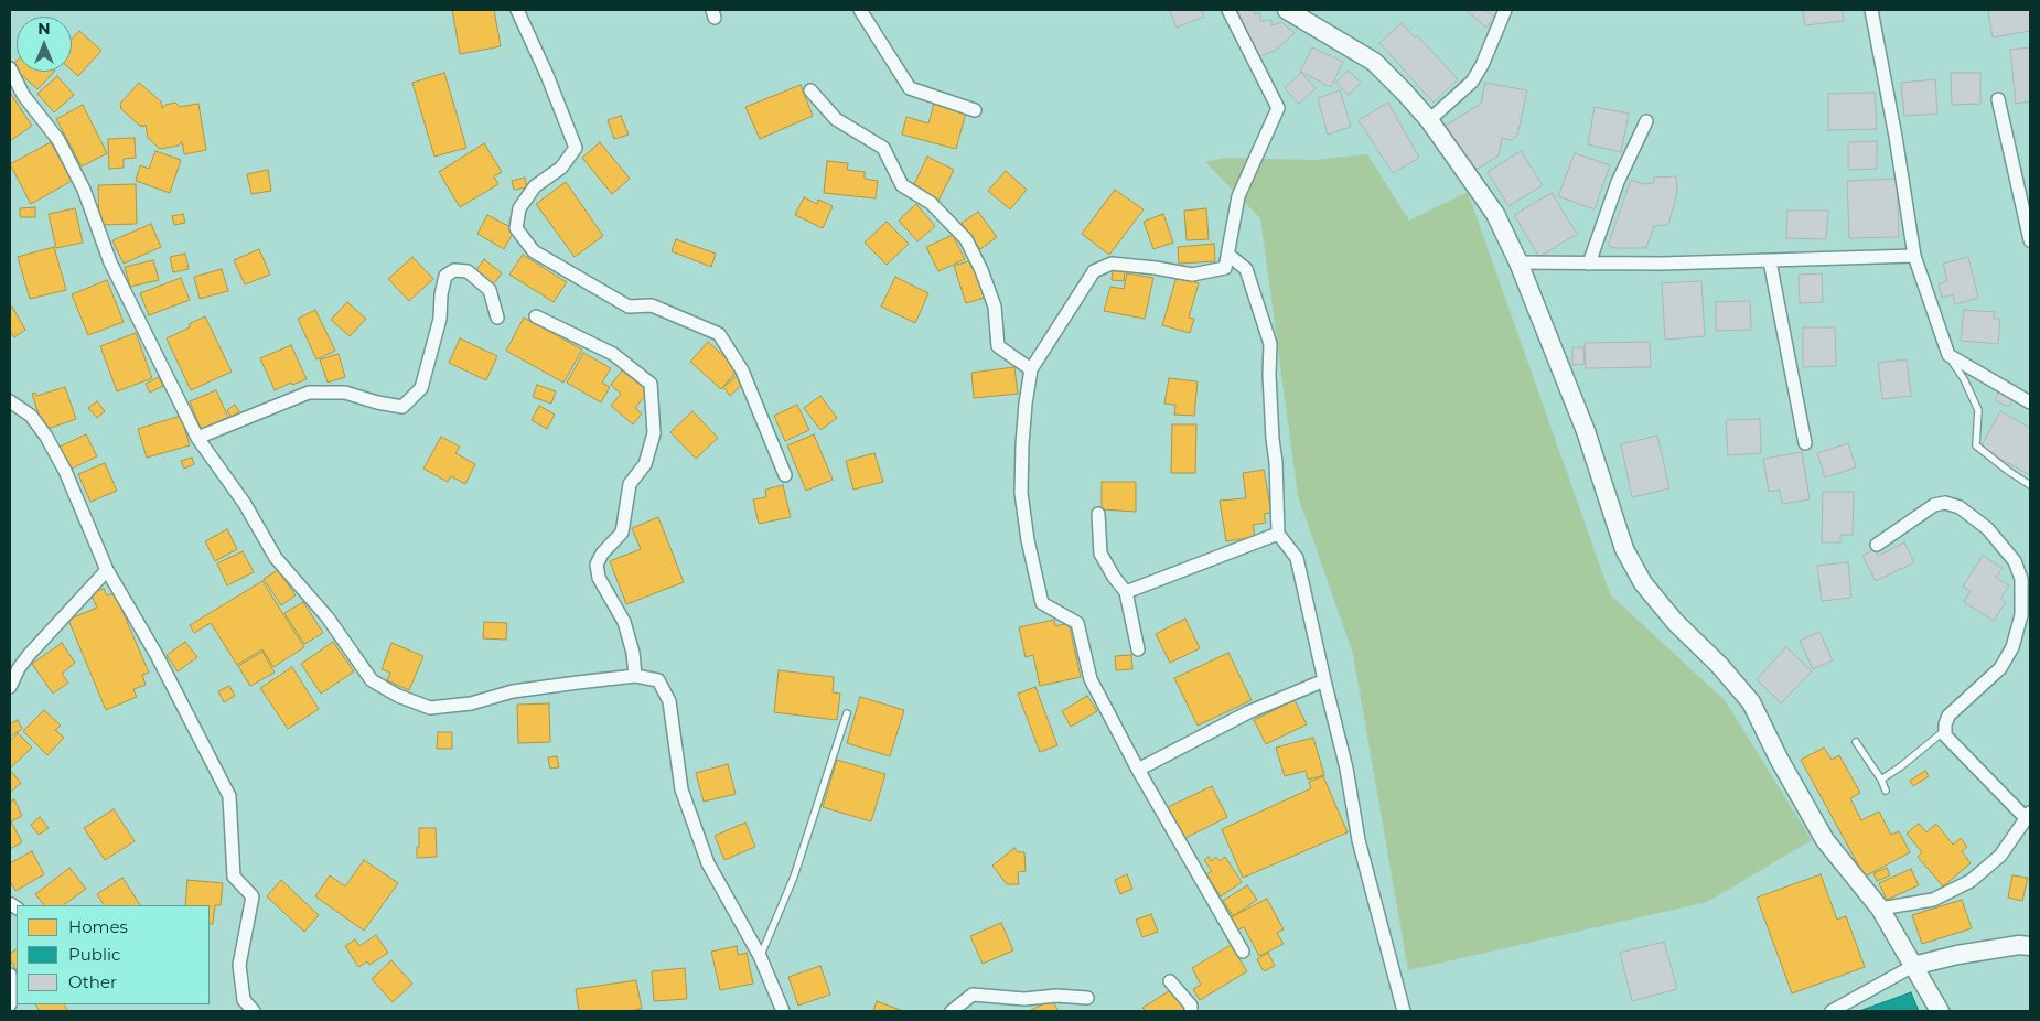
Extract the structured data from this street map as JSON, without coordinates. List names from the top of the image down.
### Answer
{
  "legend": ["Homes", "Public", "Other"],
  "north": "top"
}
